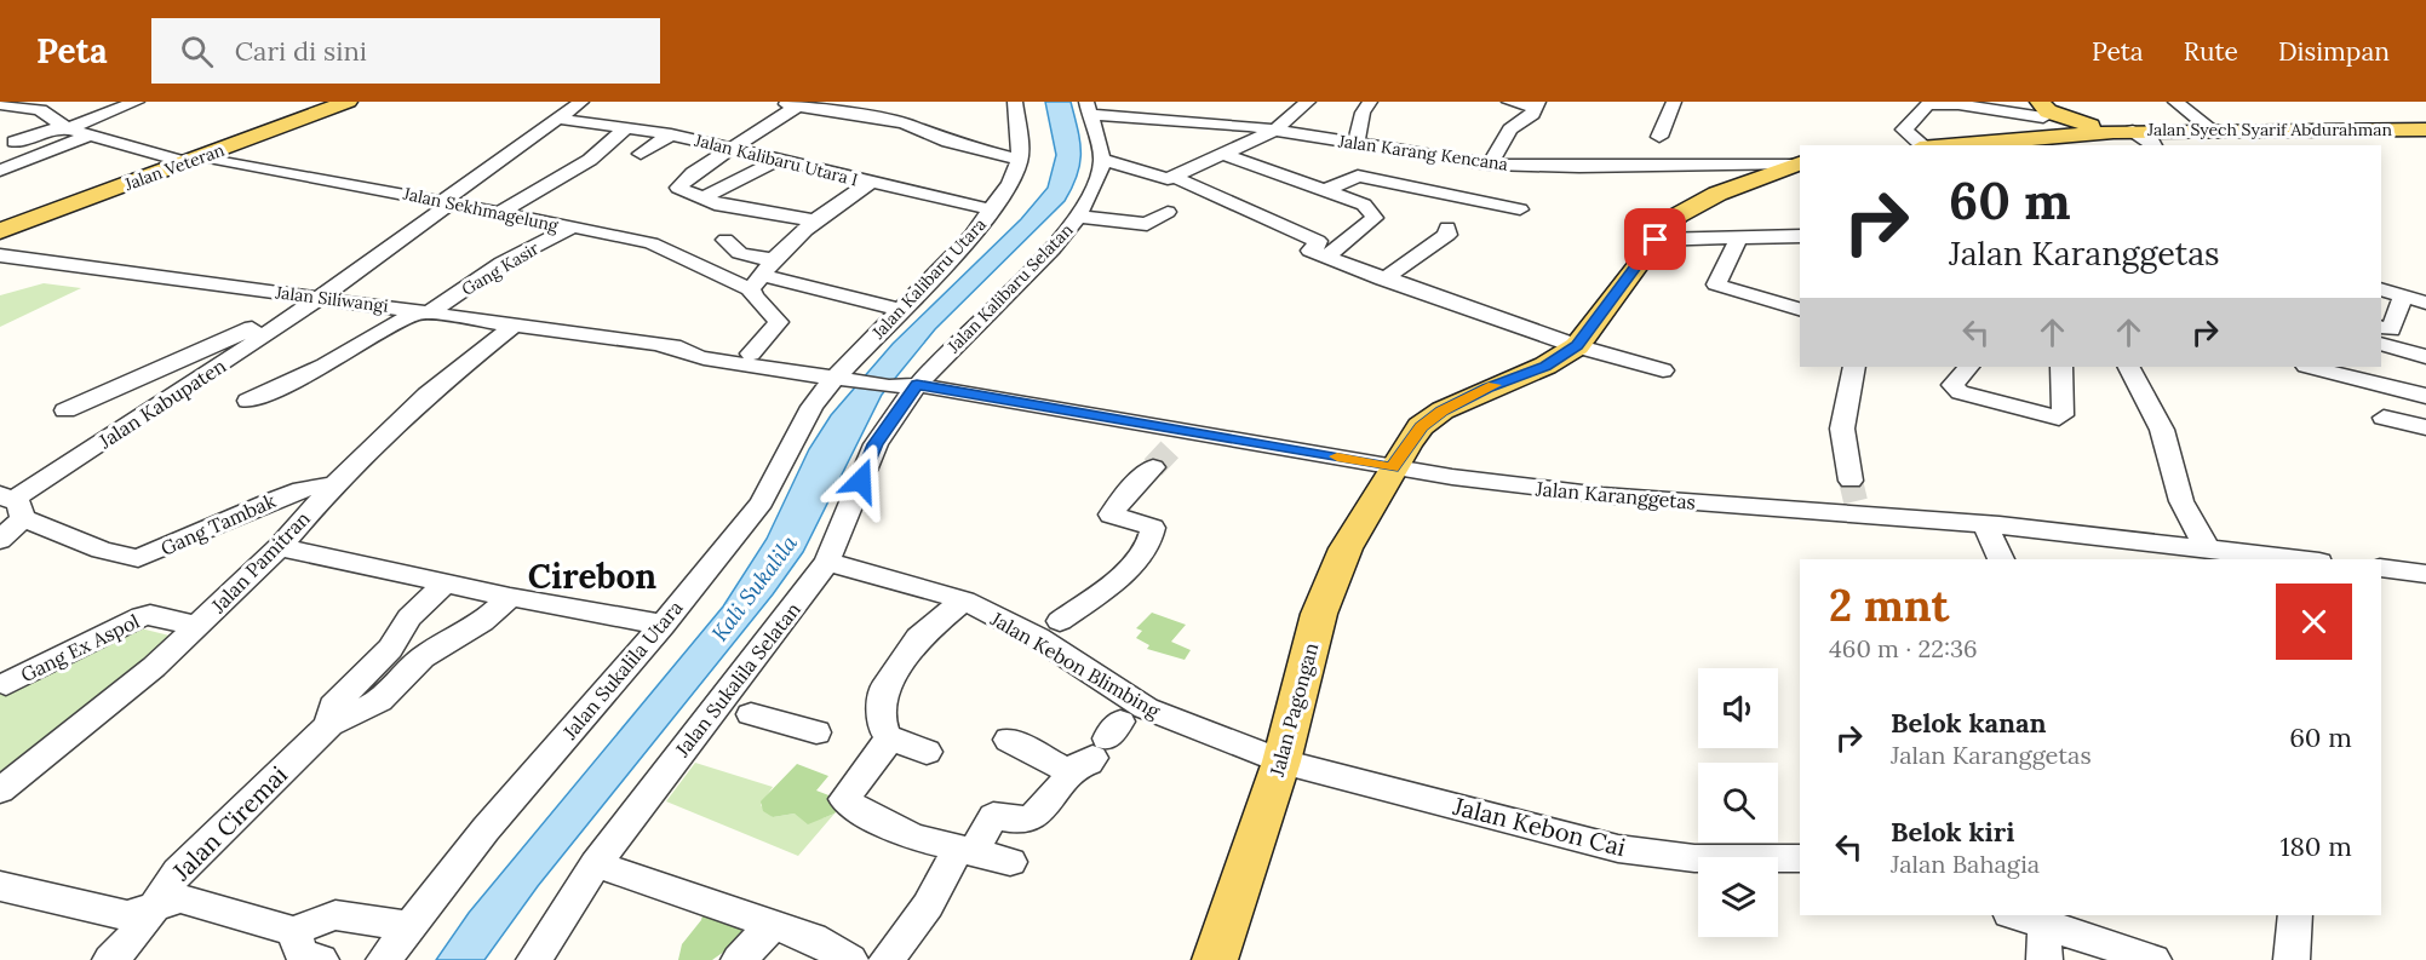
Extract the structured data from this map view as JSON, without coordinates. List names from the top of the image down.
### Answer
{
  "streets": {
    "main road": ["Jalan Syech Syarif Abdurahman", "Jalan Veteran", "Jalan Pagongan"],
    "street": [
      "Jalan Karang Kencana",
      "Jalan Kalibaru Utara I",
      "Jalan Sekhmagelung",
      "Gang Kasir",
      "Jalan Kalibaru Utara",
      "Jalan Kalibaru Selatan",
      "Jalan Siliwangi",
      "Jalan Kabupaten",
      "Jalan Karanggetas",
      "Gang Tambak",
      "Jalan Pamitran",
      "Gang Ex Aspol",
      "Jalan Kebon Blimbing",
      "Jalan Sukalila Utara",
      "Jalan Sukalila Selatan",
      "Jalan Ciremai",
      "Jalan Kebon Cai"
    ]
  },
  "crossings": [
    ["Jalan Kalibaru Utara I", "Jalan Kalibaru Utara"],
    ["Jalan Veteran", "Jalan Sekhmagelung"],
    ["Jalan Sekhmagelung", "Gang Kasir"],
    ["Gang Kasir", "Jalan Siliwangi"],
    ["Jalan Kalibaru Utara", "Jalan Siliwangi"],
    ["Jalan Kalibaru Utara", "Jalan Sukalila Utara"],
    ["Jalan Kalibaru Selatan", "Jalan Siliwangi"],
    ["Jalan Kalibaru Selatan", "Jalan Karanggetas"],
    ["Jalan Kalibaru Selatan", "Jalan Sukalila Selatan"],
    ["Jalan Siliwangi", "Jalan Kabupaten"],
    ["Jalan Siliwangi", "Jalan Karanggetas"],
    ["Jalan Siliwangi", "Jalan Pamitran"],
    ["Jalan Siliwangi", "Jalan Sukalila Utara"],
    ["Jalan Siliwangi", "Jalan Sukalila Selatan"],
    ["Jalan Kabupaten", "Gang Tambak"],
    ["Jalan Karanggetas", "Jalan Sukalila Selatan"],
    ["Jalan Karanggetas", "Jalan Pagongan"],
    ["Gang Tambak", "Jalan Pamitran"],
    ["Jalan Pamitran", "Gang Ex Aspol"],
    ["Jalan Kebon Blimbing", "Jalan Sukalila Selatan"],
    ["Jalan Kebon Blimbing", "Jalan Pagongan"],
    ["Jalan Kebon Blimbing", "Jalan Kebon Cai"],
    ["Jalan Pagongan", "Jalan Kebon Cai"]
  ],
  "districts": ["Cirebon"],
  "water": ["Kali Sukalila"],
  "page": {
    "header": "Peta",
    "search": "Cari di sini",
    "nav": ["Peta", "Rute", "Disimpan"],
    "turn": ["60 m", "Jalan Karanggetas"],
    "heading": ["2 mnt", "460 m · 22:36"],
    "list": [
      {
        "name": "Belok kanan",
        "note": "Jalan Karanggetas",
        "value": "60 m"
      },
      {
        "name": "Belok kiri",
        "note": "Jalan Bahagia",
        "value": "180 m"
      }
    ]
  }
}
